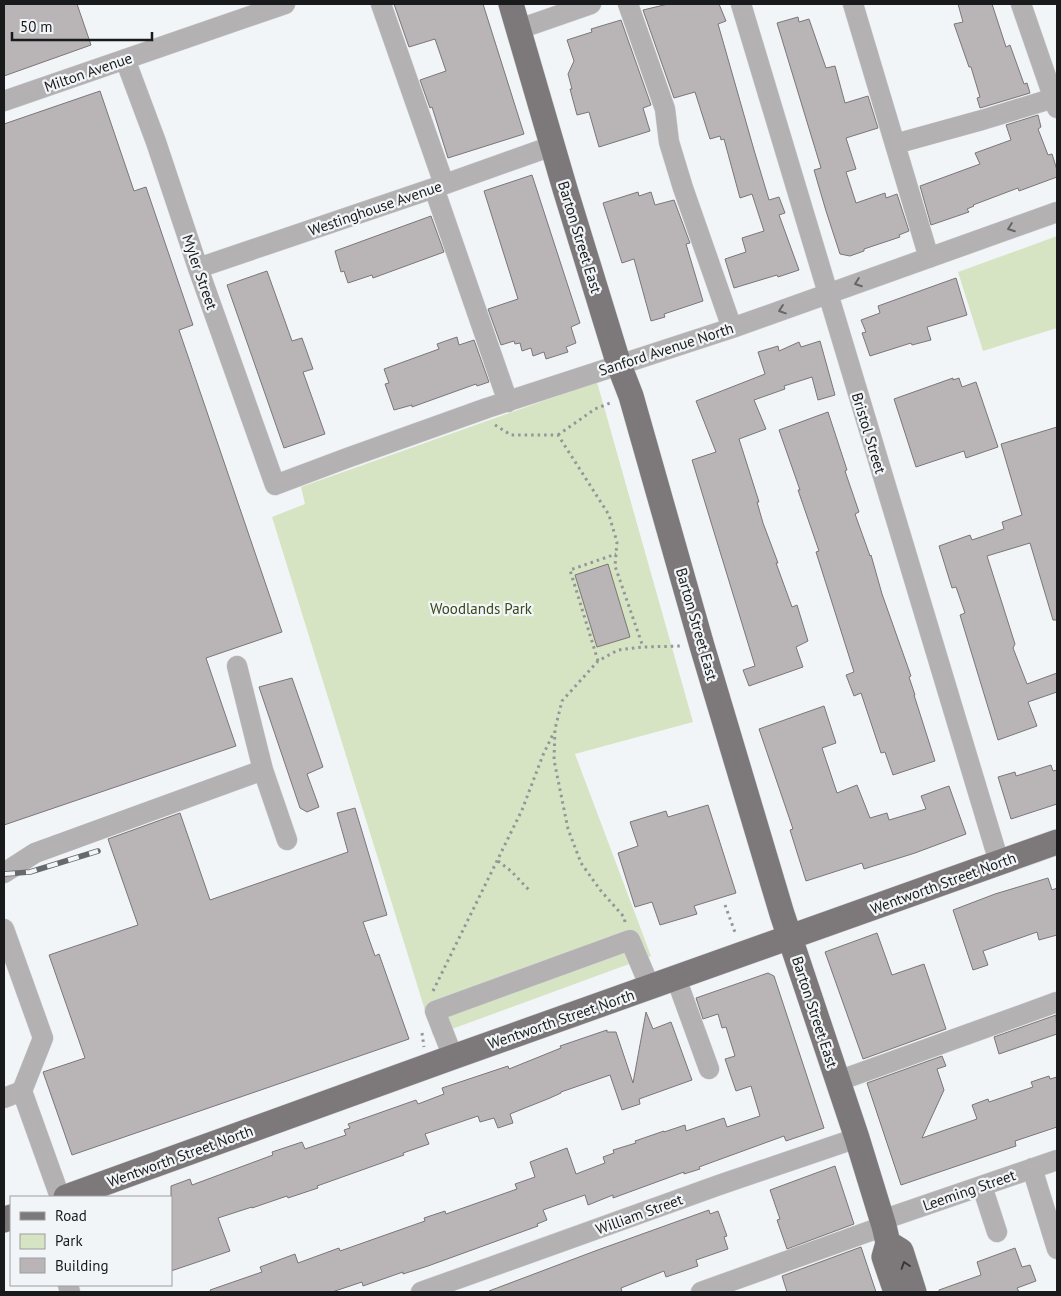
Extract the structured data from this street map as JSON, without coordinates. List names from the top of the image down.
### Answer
{
  "streets": {
    "main road": ["Barton Street East", "Wentworth Street North"],
    "street": [
      "Milton Avenue",
      "Westinghouse Avenue",
      "Myler Street",
      "Sanford Avenue North",
      "Bristol Street",
      "Leeming Street",
      "William Street"
    ]
  },
  "crossings": [
    ["Milton Avenue", "Myler Street"],
    ["Westinghouse Avenue", "Barton Street East"],
    ["Westinghouse Avenue", "Myler Street"],
    ["Barton Street East", "Sanford Avenue North"],
    ["Barton Street East", "Wentworth Street North"],
    ["Barton Street East", "Leeming Street"],
    ["Barton Street East", "William Street"],
    ["Myler Street", "Sanford Avenue North"],
    ["Sanford Avenue North", "Bristol Street"],
    ["Bristol Street", "Wentworth Street North"]
  ],
  "parks": ["Woodlands Park"],
  "legend": ["Road", "Park", "Building"],
  "scale_bar": "50 m"
}
